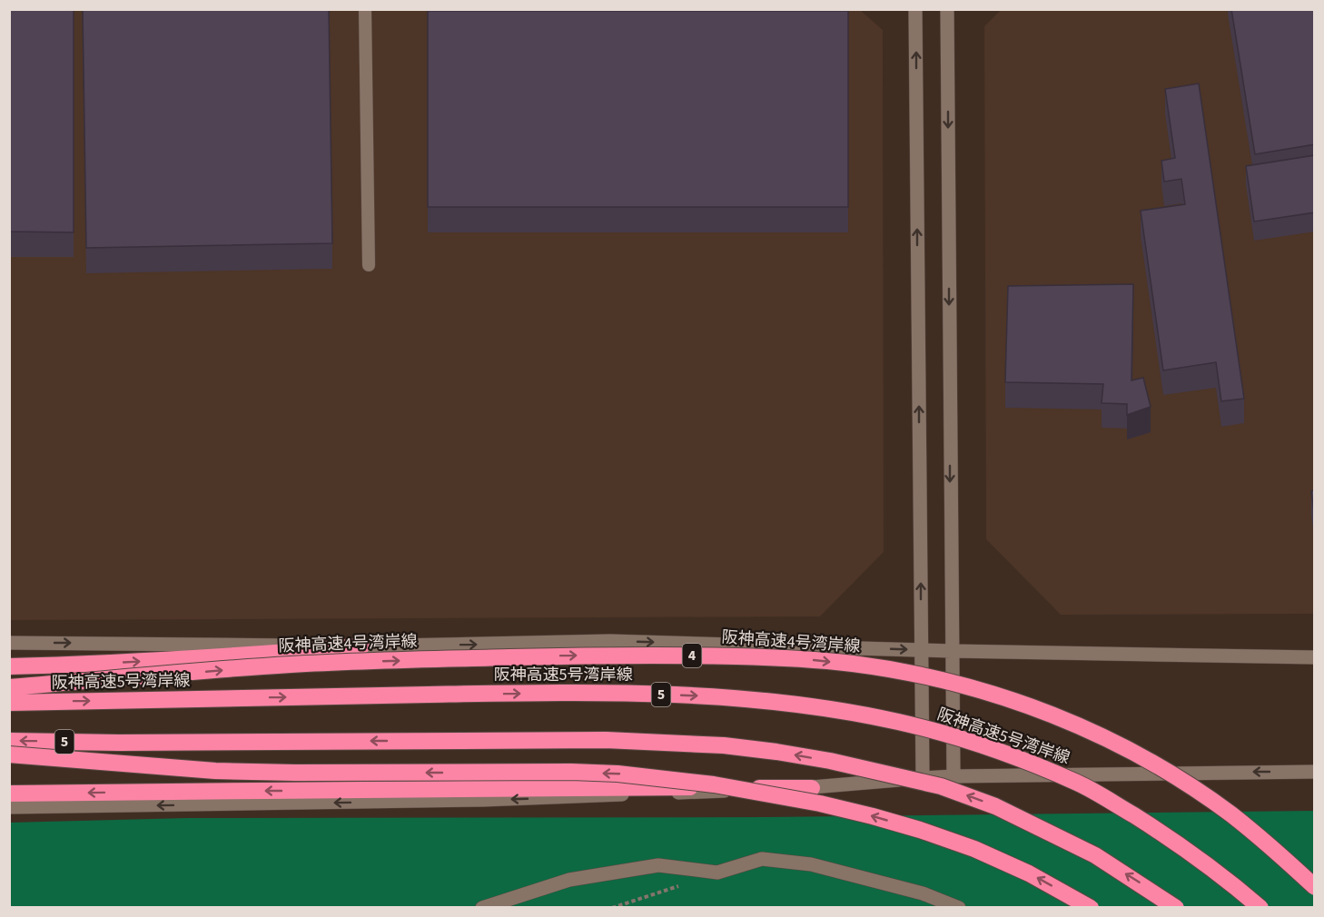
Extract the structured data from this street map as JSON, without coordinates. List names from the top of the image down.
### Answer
{
  "streets": {
    "highway": [
      "阪神高速4号湾岸線",
      "4",
      "阪神高速5号湾岸線",
      "5"
    ]
  }
}
